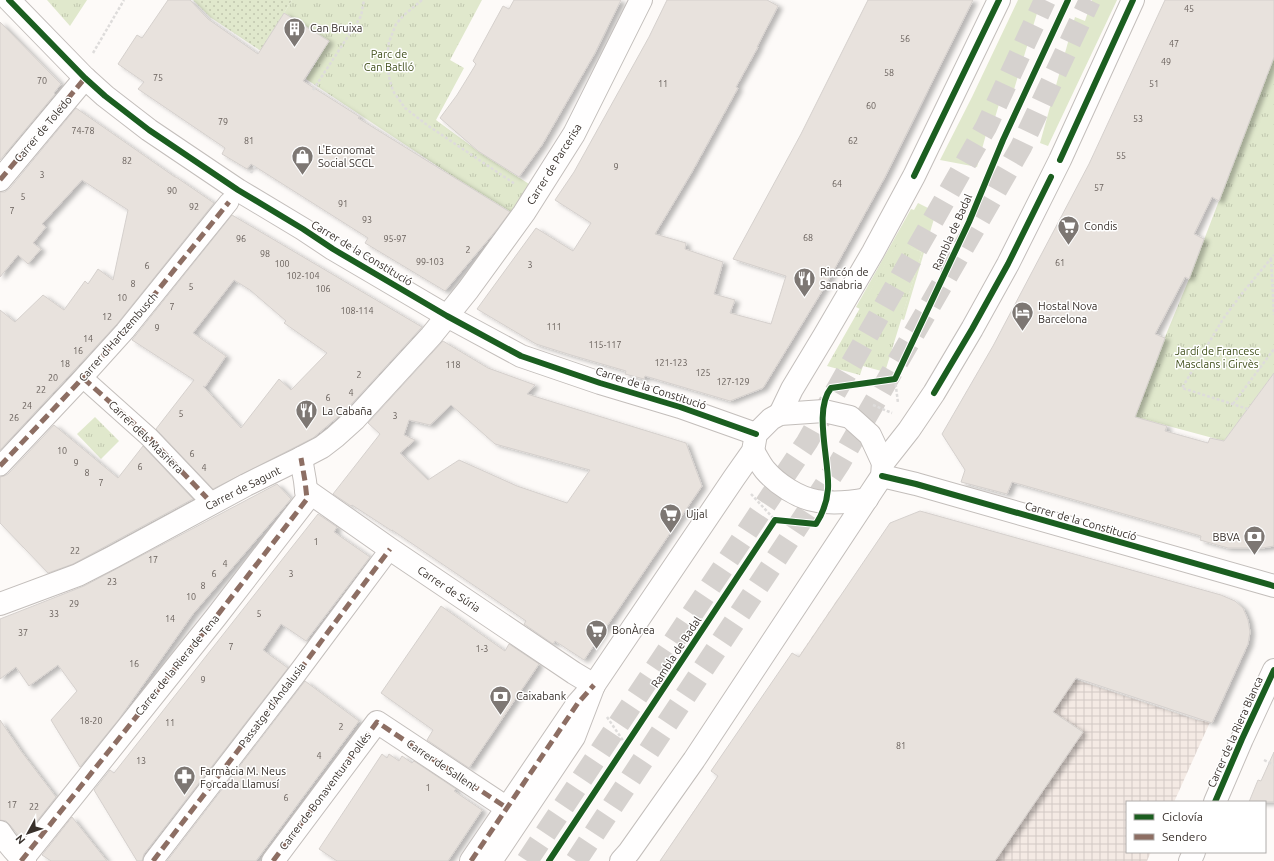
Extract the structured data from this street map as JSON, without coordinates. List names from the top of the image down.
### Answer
{
  "streets": {
    "street": [
      "Carrer de Toledo",
      "Carrer de Parcerisa",
      "Carrer de la Constitució",
      "Carrer d'Hartzembusch",
      "Carrer dels Masriera",
      "Carrer de Sagunt",
      "Carrer de Súria",
      "Carrer de la Riera de Tena",
      "Passatge d'Andalusia",
      "Carrer de la Riera Blanca",
      "Carrer de Sallent",
      "Carrer de Bonaventura Pollés"
    ],
    "cycle path": ["Rambla de Badal"]
  },
  "crossings": [
    ["Carrer de Toledo", "Carrer de la Constitució"],
    ["Carrer de Parcerisa", "Carrer de la Constitució"],
    ["Carrer de Parcerisa", "Carrer de Sagunt"],
    ["Carrer de la Constitució", "Carrer de Sagunt"],
    ["Carrer d'Hartzembusch", "Carrer dels Masriera"],
    ["Carrer de Sagunt", "Carrer de la Riera de Tena"],
    ["Carrer de Súria", "Carrer de la Riera de Tena"],
    ["Carrer de Súria", "Passatge d'Andalusia"],
    ["Carrer de Sallent", "Carrer de Bonaventura Pollés"]
  ],
  "parks": ["Parc de Can Batlló", "Jardí de Francesc Masclans i Girvès"],
  "places": {
    "building": ["Can Bruixa"],
    "shop": ["L'Economat Social SCCL"],
    "supermarket": ["Condis", "Ujjal", "BonÀrea"],
    "restaurant": ["Rincón de Sanabria", "La Cabaña"],
    "hotel": ["Hostal Nova Barcelona"],
    "bank": ["BBVA", "Caixabank"],
    "pharmacy": ["Farmàcia M. Neus Forcada Llamusí"]
  },
  "house_numbers": [
    "45",
    "56",
    "47",
    "49",
    "58",
    "75",
    "70",
    "11",
    "51",
    "60",
    "53",
    "79",
    "74-78",
    "81",
    "62",
    "55",
    "82",
    "9",
    "3",
    "64",
    "57",
    "90",
    "5",
    "91",
    "92",
    "7",
    "93",
    "68",
    "96",
    "95-97",
    "2",
    "98",
    "99-103",
    "61",
    "100",
    "3",
    "6",
    "102-104",
    "8",
    "5",
    "106",
    "10",
    "7",
    "108-114",
    "12",
    "111",
    "9",
    "14",
    "115-117",
    "16",
    "121-123",
    "18",
    "118",
    "125",
    "2",
    "20",
    "127-129",
    "22",
    "4",
    "6",
    "24",
    "5",
    "3",
    "26",
    "10",
    "6",
    "9",
    "6",
    "4",
    "8",
    "7",
    "1",
    "22",
    "17",
    "4",
    "6",
    "3",
    "23",
    "8",
    "10",
    "29",
    "33",
    "5",
    "14",
    "37",
    "7",
    "1-3",
    "16",
    "9",
    "18-20",
    "11",
    "2",
    "81",
    "4",
    "13",
    "1",
    "6",
    "17",
    "22"
  ],
  "legend": ["Ciclovía", "Sendero"],
  "north": "bottom left"
}
